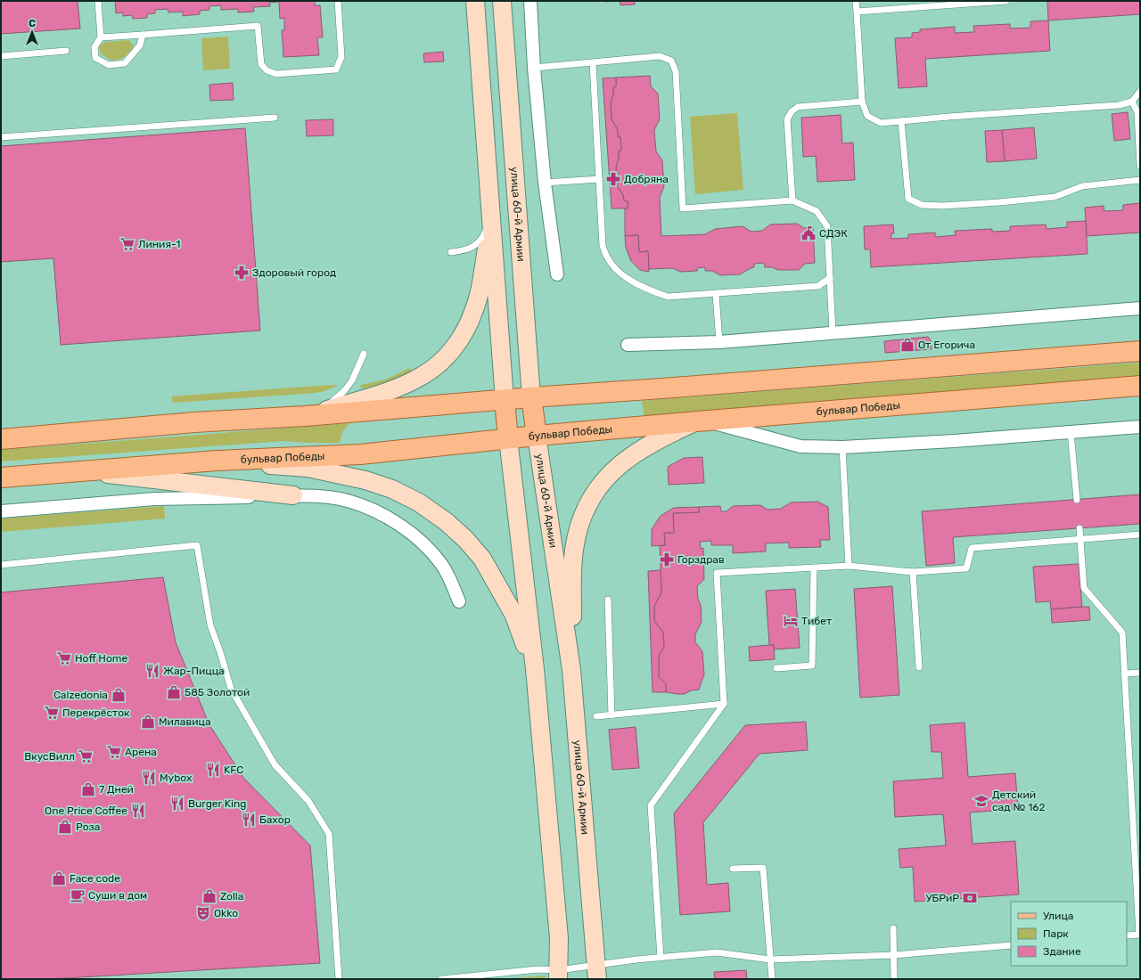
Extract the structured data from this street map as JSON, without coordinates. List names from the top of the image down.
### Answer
{
  "streets": {
    "main road": ["улица 60-й Армии", "бульвар Победы"]
  },
  "crossings": [
    ["улица 60-й Армии", "бульвар Победы"]
  ],
  "places": {
    "pharmacy": ["Добряна", "Здоровый город", "Горздрав"],
    "public building": ["СДЭК"],
    "supermarket": [
      "Линия-1",
      "Hoff Home",
      "Перекрёсток",
      "Арена",
      "ВкусВилл"
    ],
    "shop": [
      "От Егорича",
      "585 Золотой",
      "Calzedonia",
      "Милавица",
      "7 Дней",
      "Роза",
      "Face code",
      "Zolla"
    ],
    "hotel": ["Тибет"],
    "restaurant": [
      "Жар-Пицца",
      "KFC",
      "Mybox",
      "Burger King",
      "One Price Coffee",
      "Бахор"
    ],
    "school or university": ["Детский сад № 162"],
    "cafe": ["Суши в дом"],
    "bank": ["УБРиР"],
    "theatre": ["Okko"]
  },
  "legend": ["Улица", "Парк", "Здание"],
  "north": "top"
}
